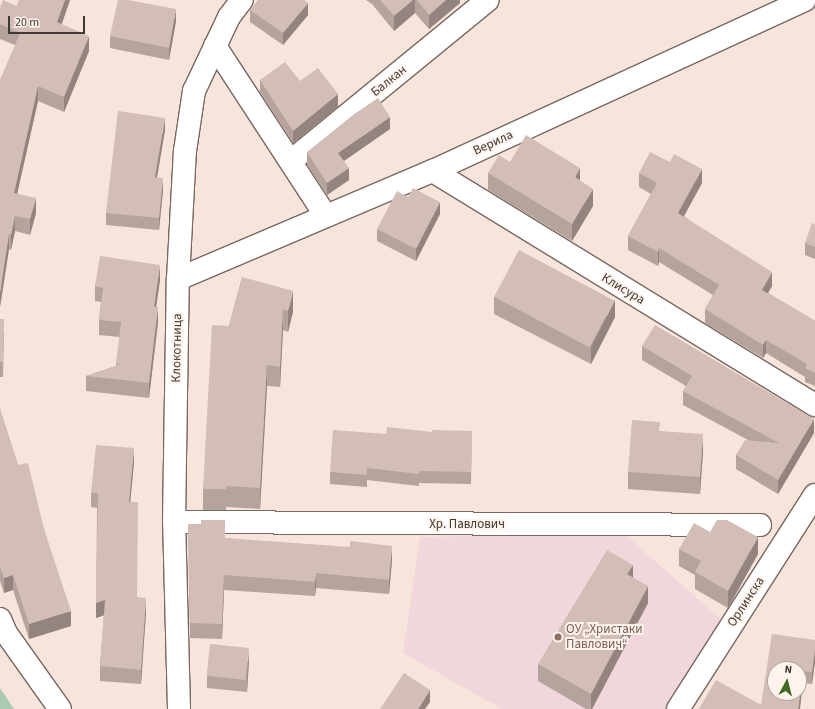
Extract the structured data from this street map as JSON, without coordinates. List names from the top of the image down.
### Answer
{
  "streets": {
    "street": [
      "Балкан",
      "Верила",
      "Клисура",
      "Клокотница",
      "Хр. Павлович",
      "Орлинска"
    ]
  },
  "crossings": [
    ["Верила", "Клисура"],
    ["Верила", "Клокотница"],
    ["Клокотница", "Хр. Павлович"]
  ],
  "places": ["ОУ „Христаки Павлович“"],
  "scale_bar": "20 m",
  "north": "top"
}
